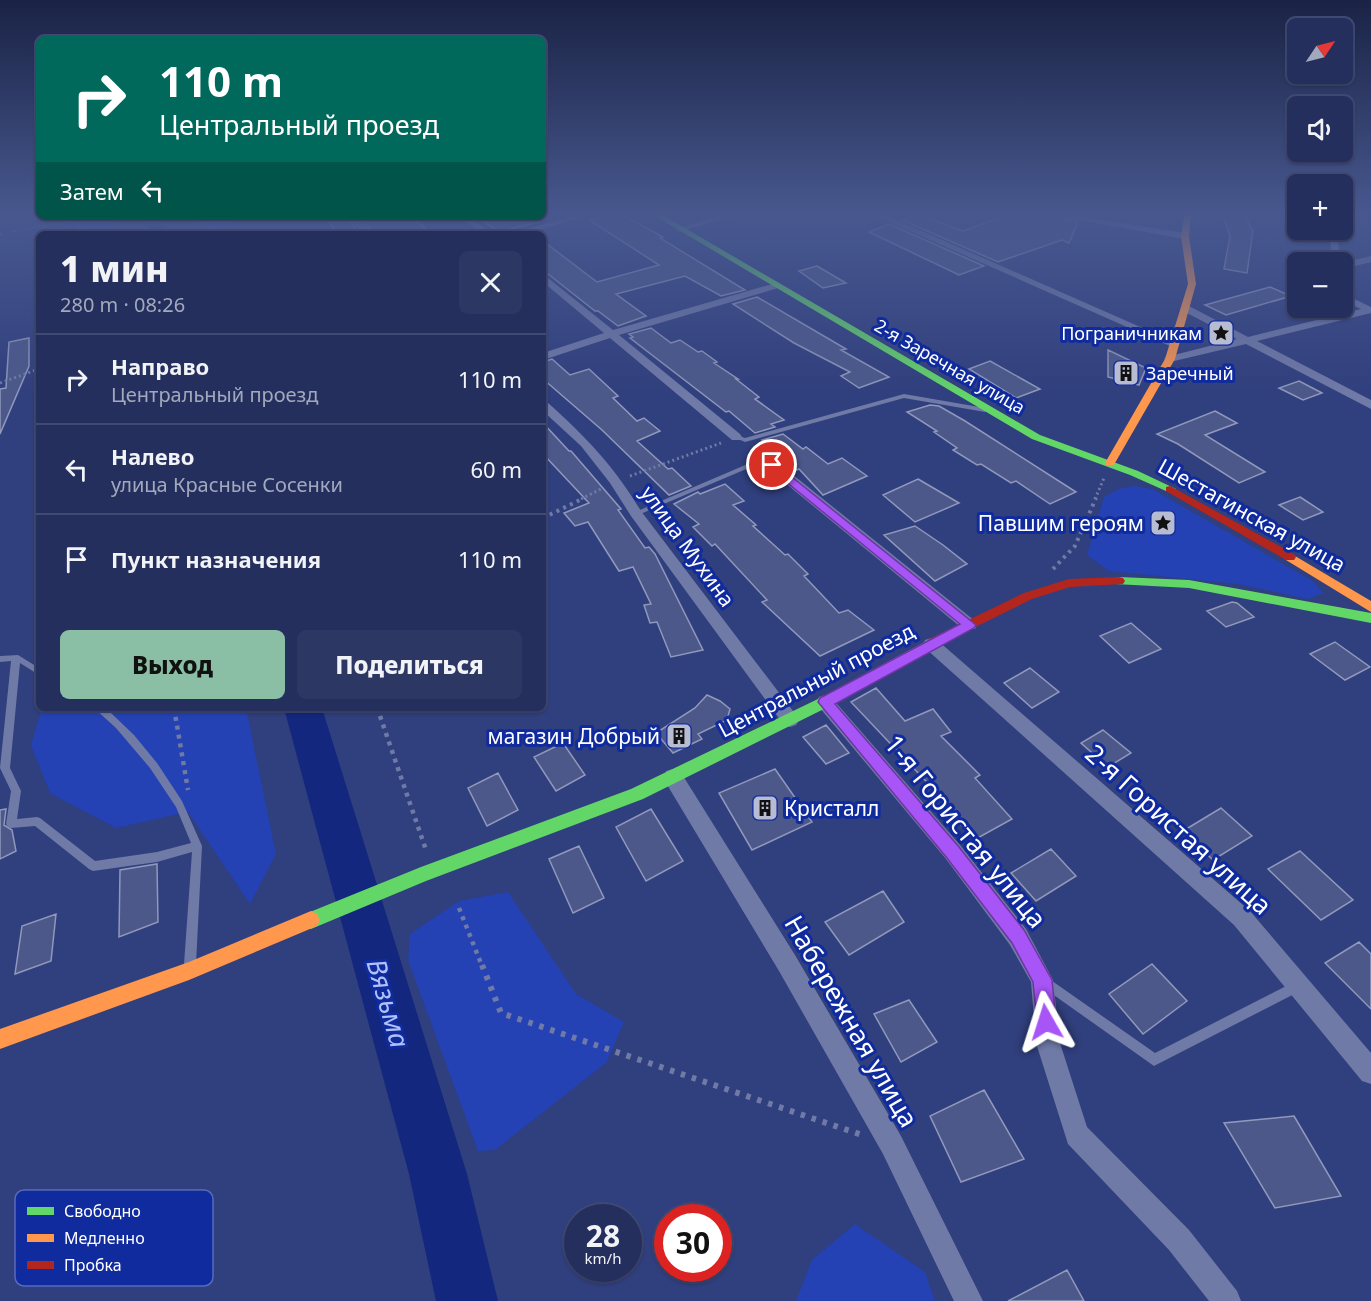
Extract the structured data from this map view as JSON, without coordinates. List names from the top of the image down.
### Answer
{
  "streets": {
    "street": [
      "2-я Заречная улица",
      "Шестагинская улица",
      "улица Мухина",
      "Центральный проезд",
      "2-я Гористая улица",
      "1-я Гористая улица",
      "Набережная улица"
    ]
  },
  "crossings": [
    ["2-я Заречная улица", "Шестагинская улица"],
    ["улица Мухина", "Центральный проезд"],
    ["Центральный проезд", "2-я Гористая улица"],
    ["Центральный проезд", "1-я Гористая улица"],
    ["Центральный проезд", "Набережная улица"]
  ],
  "water": ["Вязьма"],
  "places": {
    "place": ["Пограничникам", "Павшим героям"],
    "building": ["Заречный", "магазин Добрый", "Кристалл"]
  },
  "legend": ["Свободно", "Медленно", "Пробка"],
  "north": "top right",
  "page": {
    "map_buttons": ["+", "−"],
    "turn": ["110 m", "Центральный проезд"],
    "then": "Затем",
    "heading": ["1 мин", "280 m · 08:26"],
    "list": [
      {
        "name": "Направо",
        "note": "Центральный проезд",
        "value": "110 m"
      },
      {
        "name": "Налево",
        "note": "улица Красные Сосенки",
        "value": "60 m"
      },
      {
        "name": "Пункт назначения",
        "value": "110 m"
      }
    ],
    "buttons": ["Выход", "Поделиться"],
    "speed": "28 km/h",
    "limit": "30"
  }
}
